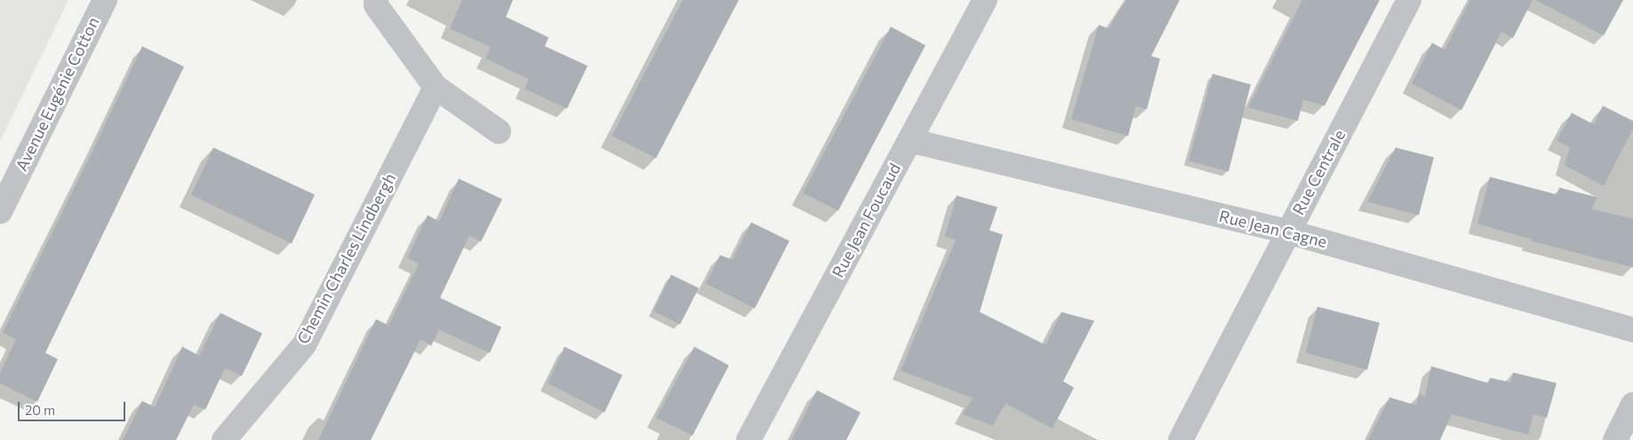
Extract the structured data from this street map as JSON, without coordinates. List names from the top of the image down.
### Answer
{
  "streets": {
    "street": [
      "Avenue Eugénie Cotton",
      "Rue Centrale",
      "Rue Jean Foucaud",
      "Rue Jean Cagne",
      "Chemin Charles Lindbergh"
    ]
  },
  "crossings": [
    ["Rue Centrale", "Rue Jean Cagne"],
    ["Rue Jean Foucaud", "Rue Jean Cagne"]
  ],
  "scale_bar": "20 m"
}
